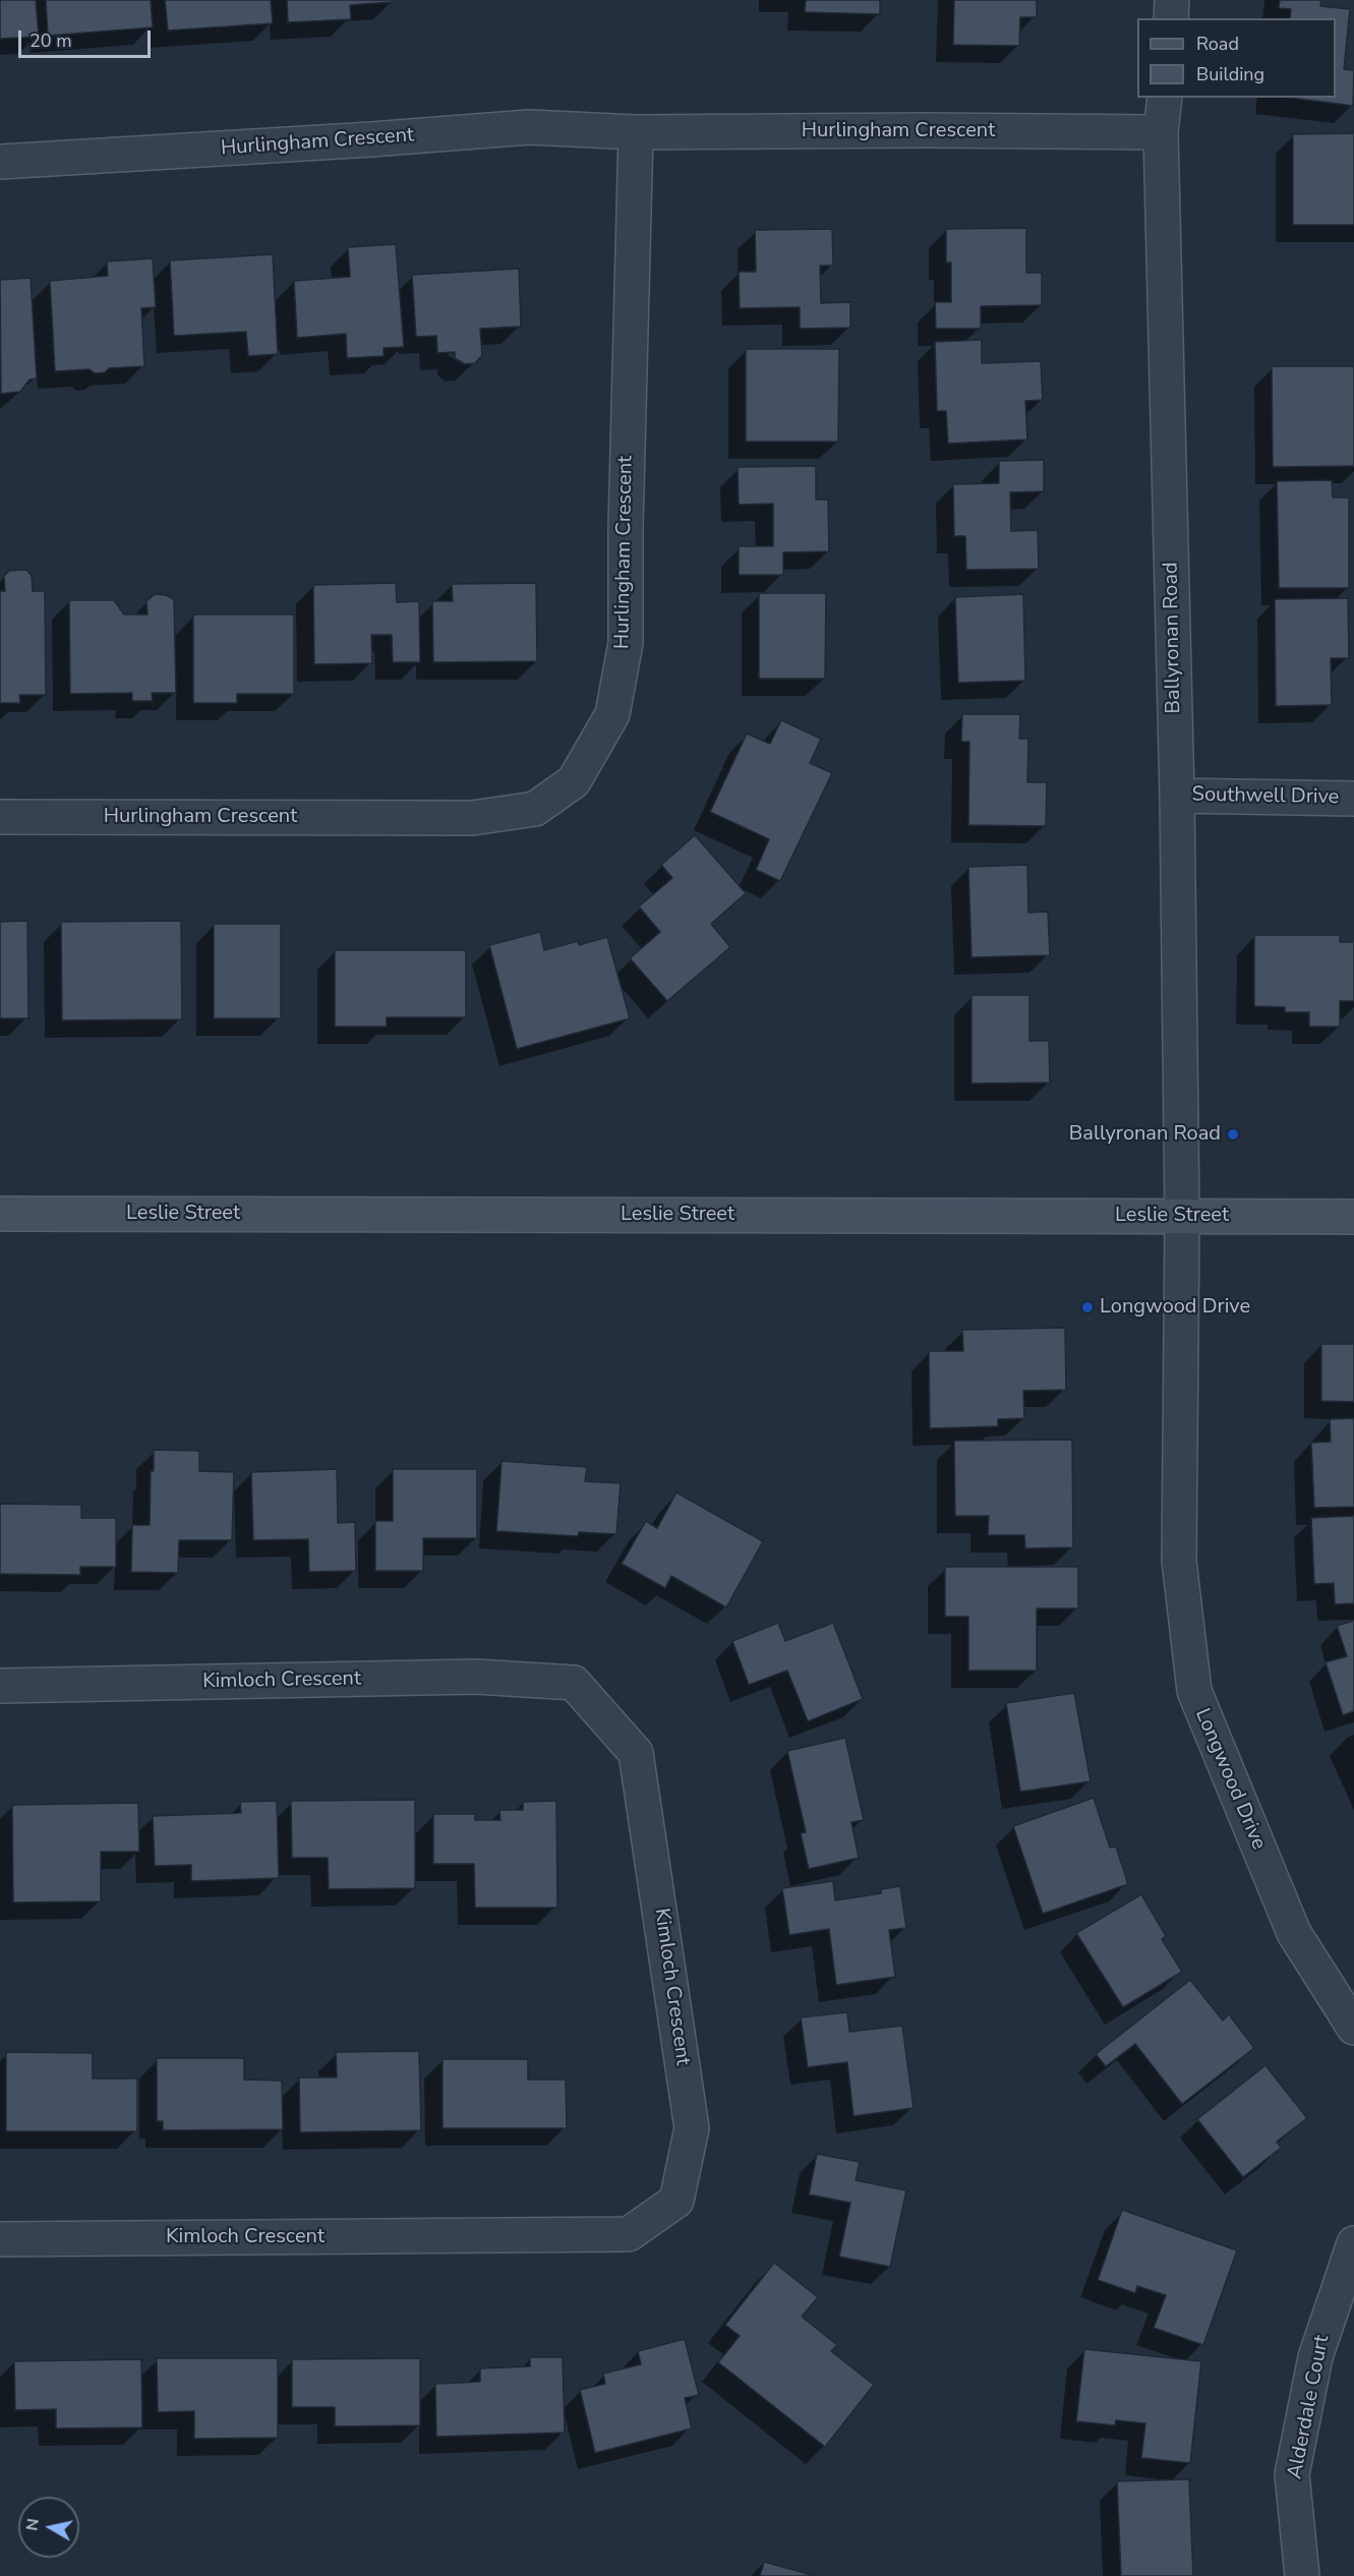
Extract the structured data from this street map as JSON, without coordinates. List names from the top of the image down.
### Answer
{
  "streets": {
    "main road": ["Leslie Street"],
    "street": [
      "Hurlingham Crescent",
      "Ballyronan Road",
      "Southwell Drive",
      "Kimloch Crescent",
      "Longwood Drive",
      "Alderdale Court"
    ]
  },
  "crossings": [
    ["Hurlingham Crescent", "Ballyronan Road"],
    ["Ballyronan Road", "Southwell Drive"],
    ["Ballyronan Road", "Leslie Street"],
    ["Ballyronan Road", "Longwood Drive"],
    ["Leslie Street", "Longwood Drive"]
  ],
  "places": ["Ballyronan Road", "Longwood Drive"],
  "legend": ["Road", "Building"],
  "scale_bar": "20 m",
  "north": "left"
}
